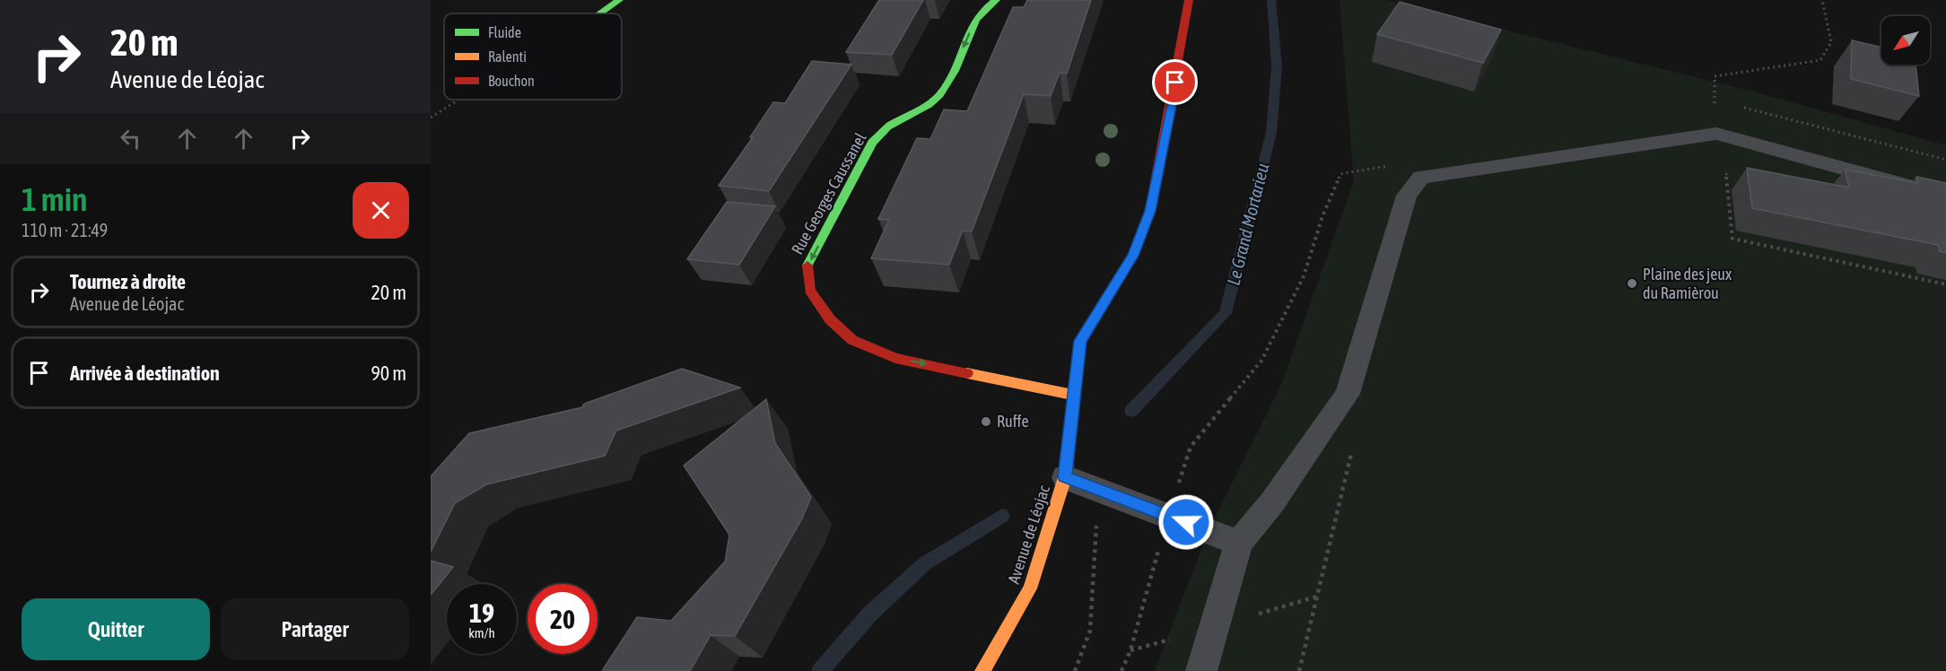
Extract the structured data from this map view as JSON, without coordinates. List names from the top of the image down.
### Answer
{
  "streets": {
    "street": ["Rue Georges Caussanel", "Avenue de Léojac"]
  },
  "crossings": [
    ["Rue Georges Caussanel", "Avenue de Léojac"]
  ],
  "water": ["Le Grand Mortarieu"],
  "places": ["Plaine des jeux du Ramièrou", "Ruffe"],
  "legend": ["Fluide", "Ralenti", "Bouchon"],
  "north": "bottom left",
  "page": {
    "turn": ["20 m", "Avenue de Léojac"],
    "heading": ["1 min", "110 m · 21:49"],
    "list": [
      {
        "name": "Tournez à droite",
        "note": "Avenue de Léojac",
        "value": "20 m"
      },
      {
        "name": "Arrivée à destination",
        "value": "90 m"
      }
    ],
    "speed": "19 km/h",
    "limit": "20",
    "buttons": ["Quitter", "Partager"]
  }
}
